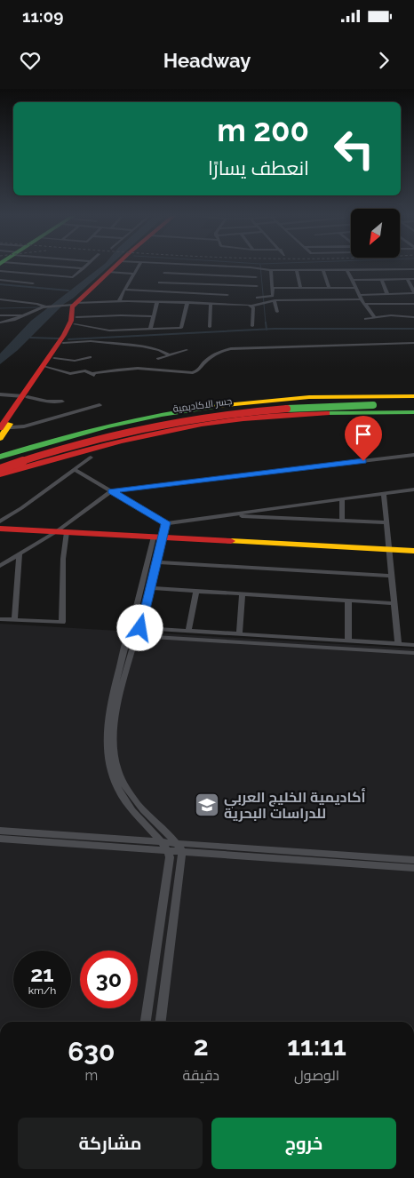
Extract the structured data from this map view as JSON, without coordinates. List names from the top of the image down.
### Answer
{
  "streets": {
    "main road": ["جسر الاكاديمية"]
  },
  "places": {
    "school or university": ["أكاديمية الخليج العربي للدراسات البحرية"]
  },
  "north": "bottom left",
  "page": {
    "status": "11:09",
    "header": "Headway",
    "turn": ["200 m", "انعطف يسارًا"],
    "speed": "21 km/h",
    "limit": "30",
    "eta": [
      "11:11",
      "الوصول",
      "2",
      "دقيقة",
      "630",
      "m"
    ],
    "buttons": ["خروج", "مشاركة"]
  }
}
